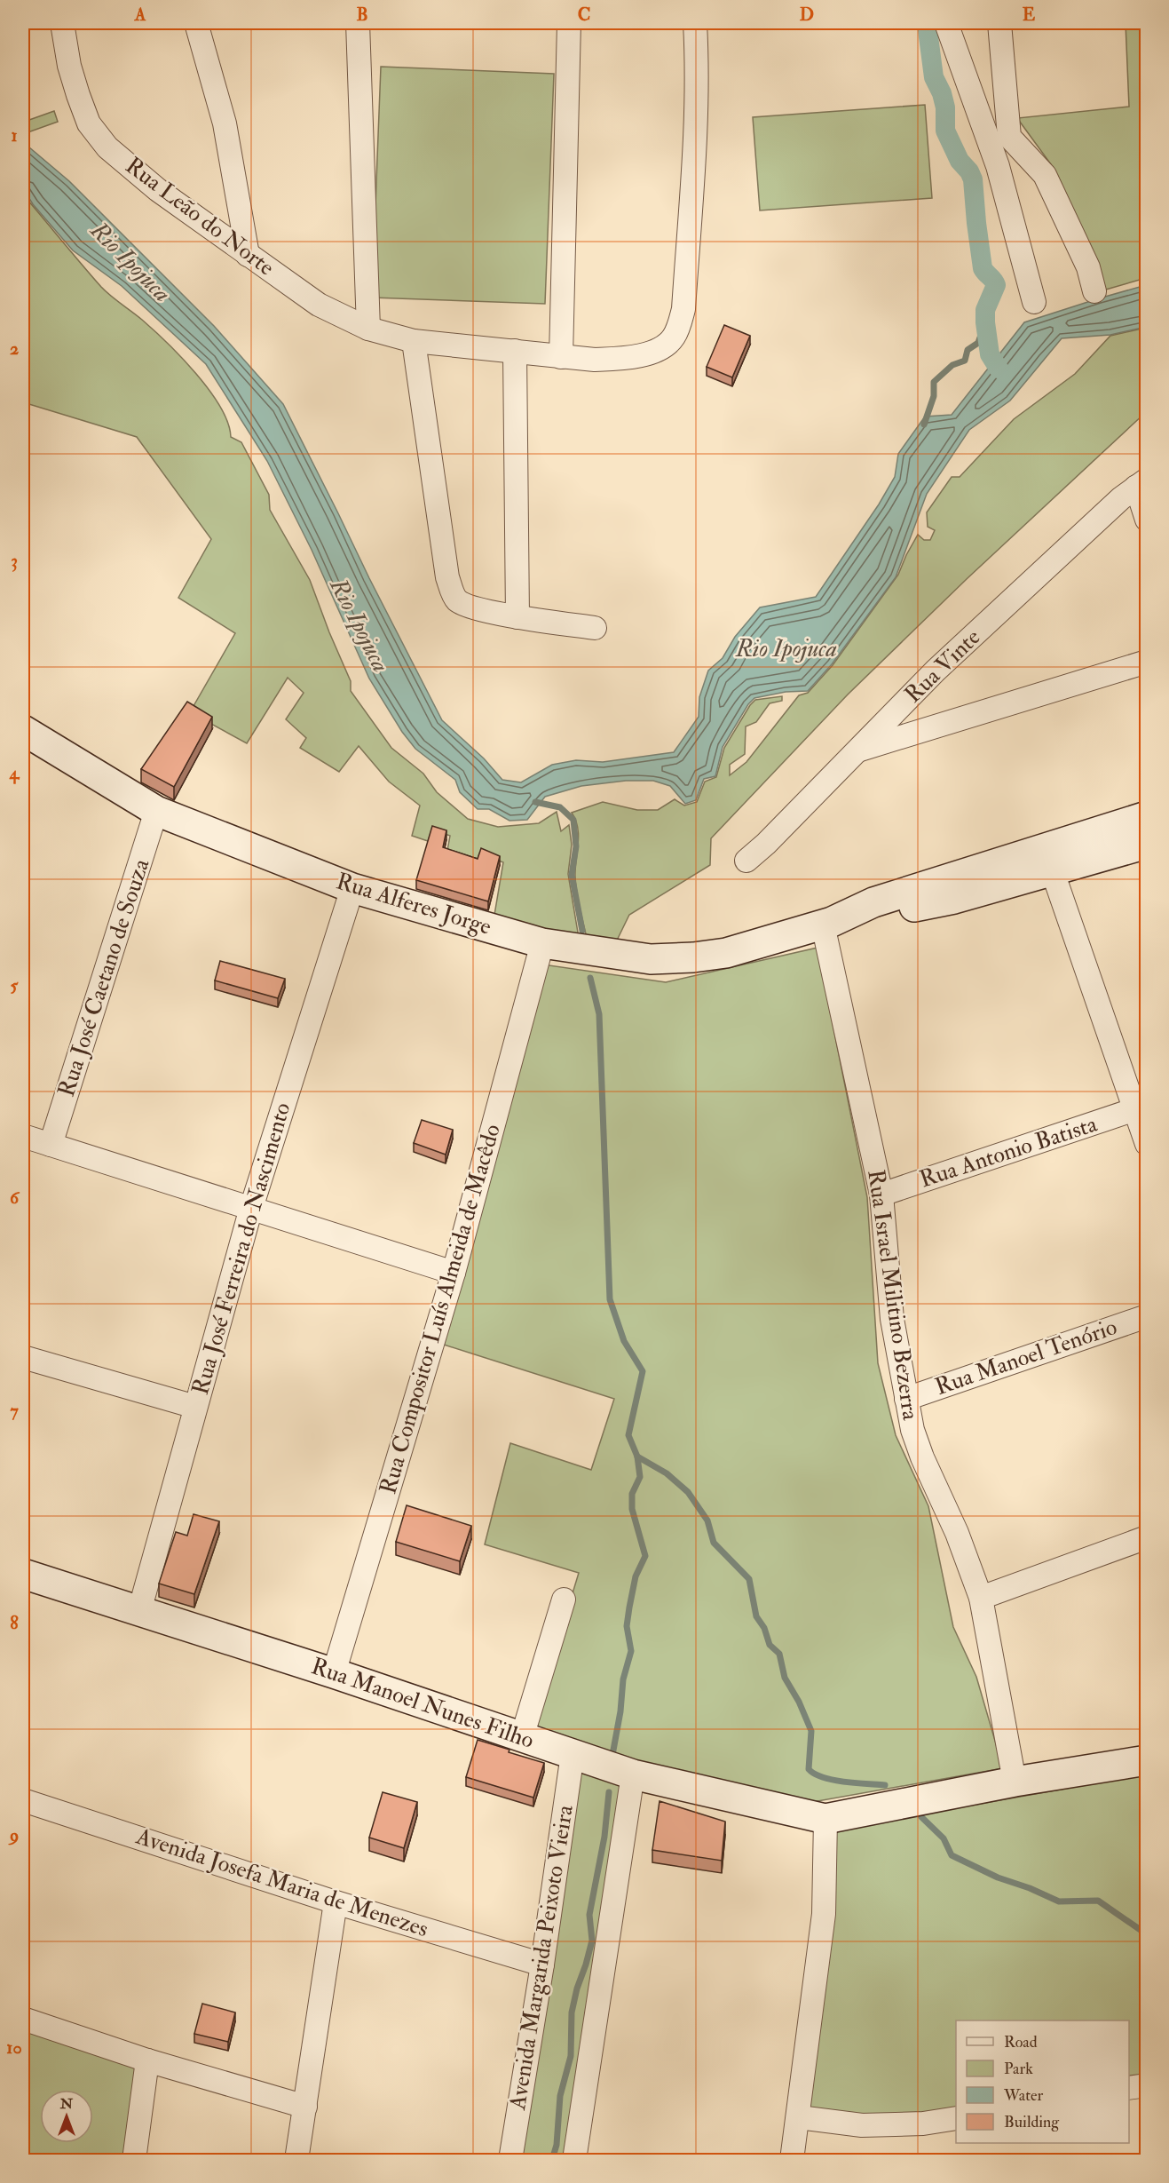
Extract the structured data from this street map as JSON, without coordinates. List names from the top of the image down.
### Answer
{
  "streets": {
    "street": [
      "Rua Leão do Norte",
      "Rua Vinte",
      "Rua Alferes Jorge",
      "Rua José Caetano de Souza",
      "Rua Antonio Batista",
      "Rua José Ferreira do Nascimento",
      "Rua Israel Militino Bezerra",
      "Rua Compositor Luís Almeida de Macêdo",
      "Rua Manoel Tenório",
      "Rua Manoel Nunes Filho",
      "Avenida Josefa Maria de Menezes",
      "Avenida Margarida Peixoto Vieira"
    ]
  },
  "crossings": [
    ["Rua Alferes Jorge", "Rua José Caetano de Souza"],
    ["Rua Alferes Jorge", "Rua José Ferreira do Nascimento"],
    ["Rua Alferes Jorge", "Rua Israel Militino Bezerra"],
    ["Rua Alferes Jorge", "Rua Compositor Luís Almeida de Macêdo"],
    ["Rua Antonio Batista", "Rua Israel Militino Bezerra"],
    ["Rua José Ferreira do Nascimento", "Rua Manoel Nunes Filho"],
    ["Rua Israel Militino Bezerra", "Rua Manoel Tenório"],
    ["Rua Compositor Luís Almeida de Macêdo", "Rua Manoel Nunes Filho"],
    ["Rua Manoel Nunes Filho", "Avenida Margarida Peixoto Vieira"],
    ["Avenida Josefa Maria de Menezes", "Avenida Margarida Peixoto Vieira"]
  ],
  "water": ["Rio Ipojuca"],
  "legend": [
    "Road",
    "Park",
    "Water",
    "Building"
  ],
  "north": "top",
  "grid": {
    "columns": [
      "A",
      "B",
      "C",
      "D",
      "E"
    ],
    "rows": [
      "1",
      "2",
      "3",
      "4",
      "5",
      "6",
      "7",
      "8",
      "9",
      "10"
    ]
  }
}
